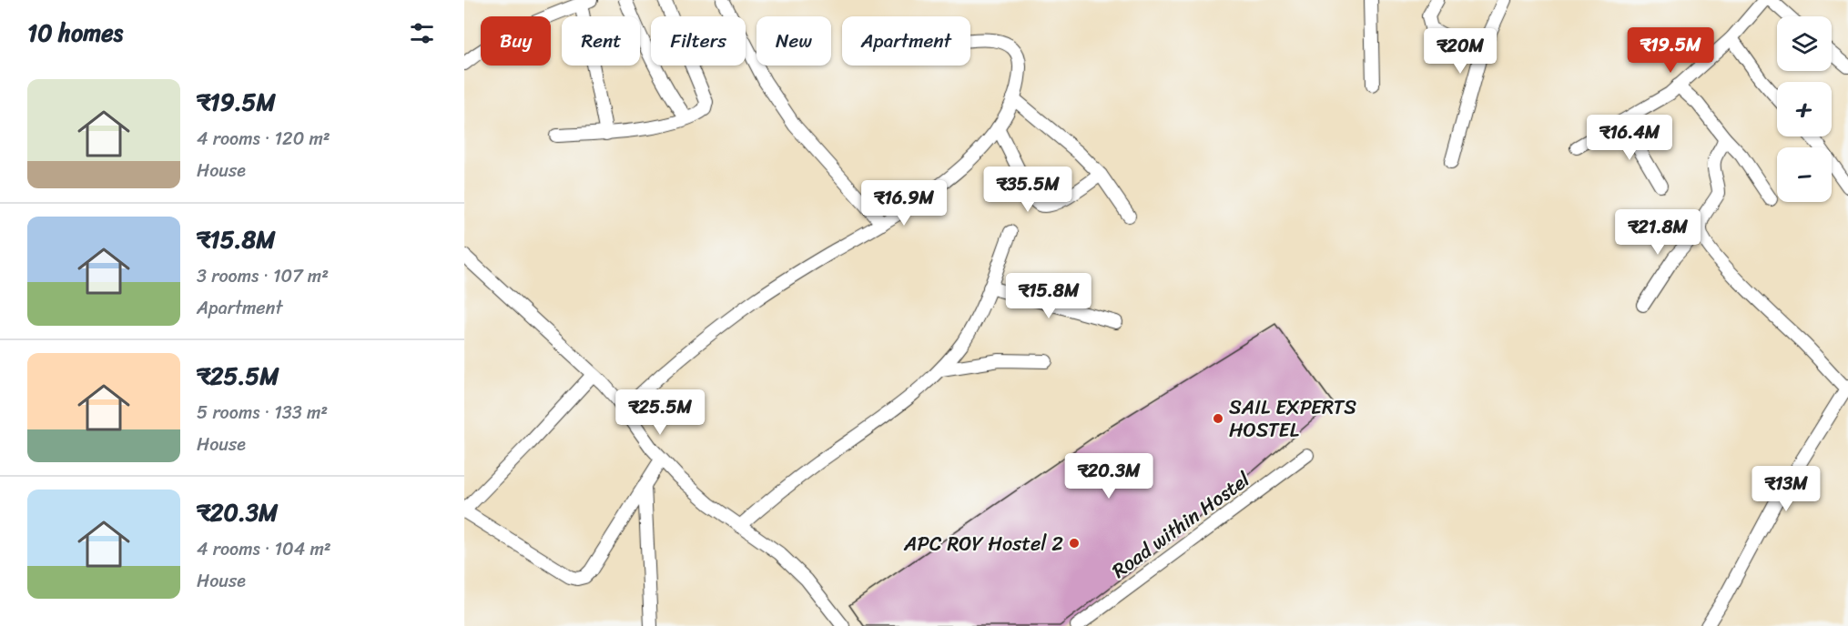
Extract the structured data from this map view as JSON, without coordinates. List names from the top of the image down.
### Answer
{
  "streets": {
    "street": ["Road within Hostel"]
  },
  "places": ["SAIL EXPERTS HOSTEL", "APC ROY Hostel 2"],
  "page": {
    "heading": "10 homes",
    "map_buttons": ["+", "−"],
    "chip": [
      "Buy",
      "Rent",
      "Filters",
      "New",
      "Apartment"
    ],
    "price": [
      "₹19.5M",
      "₹20M",
      "₹16.4M",
      "₹35.5M",
      "₹16.9M",
      "₹21.8M",
      "₹15.8M",
      "₹25.5M",
      "₹20.3M",
      "₹13M"
    ],
    "list": [
      {
        "name": "₹19.5M",
        "note": "4 rooms · 120 m² · House"
      },
      {
        "name": "₹15.8M",
        "note": "3 rooms · 107 m² · Apartment"
      },
      {
        "name": "₹25.5M",
        "note": "5 rooms · 133 m² · House"
      },
      {
        "name": "₹20.3M",
        "note": "4 rooms · 104 m² · House"
      }
    ]
  }
}
